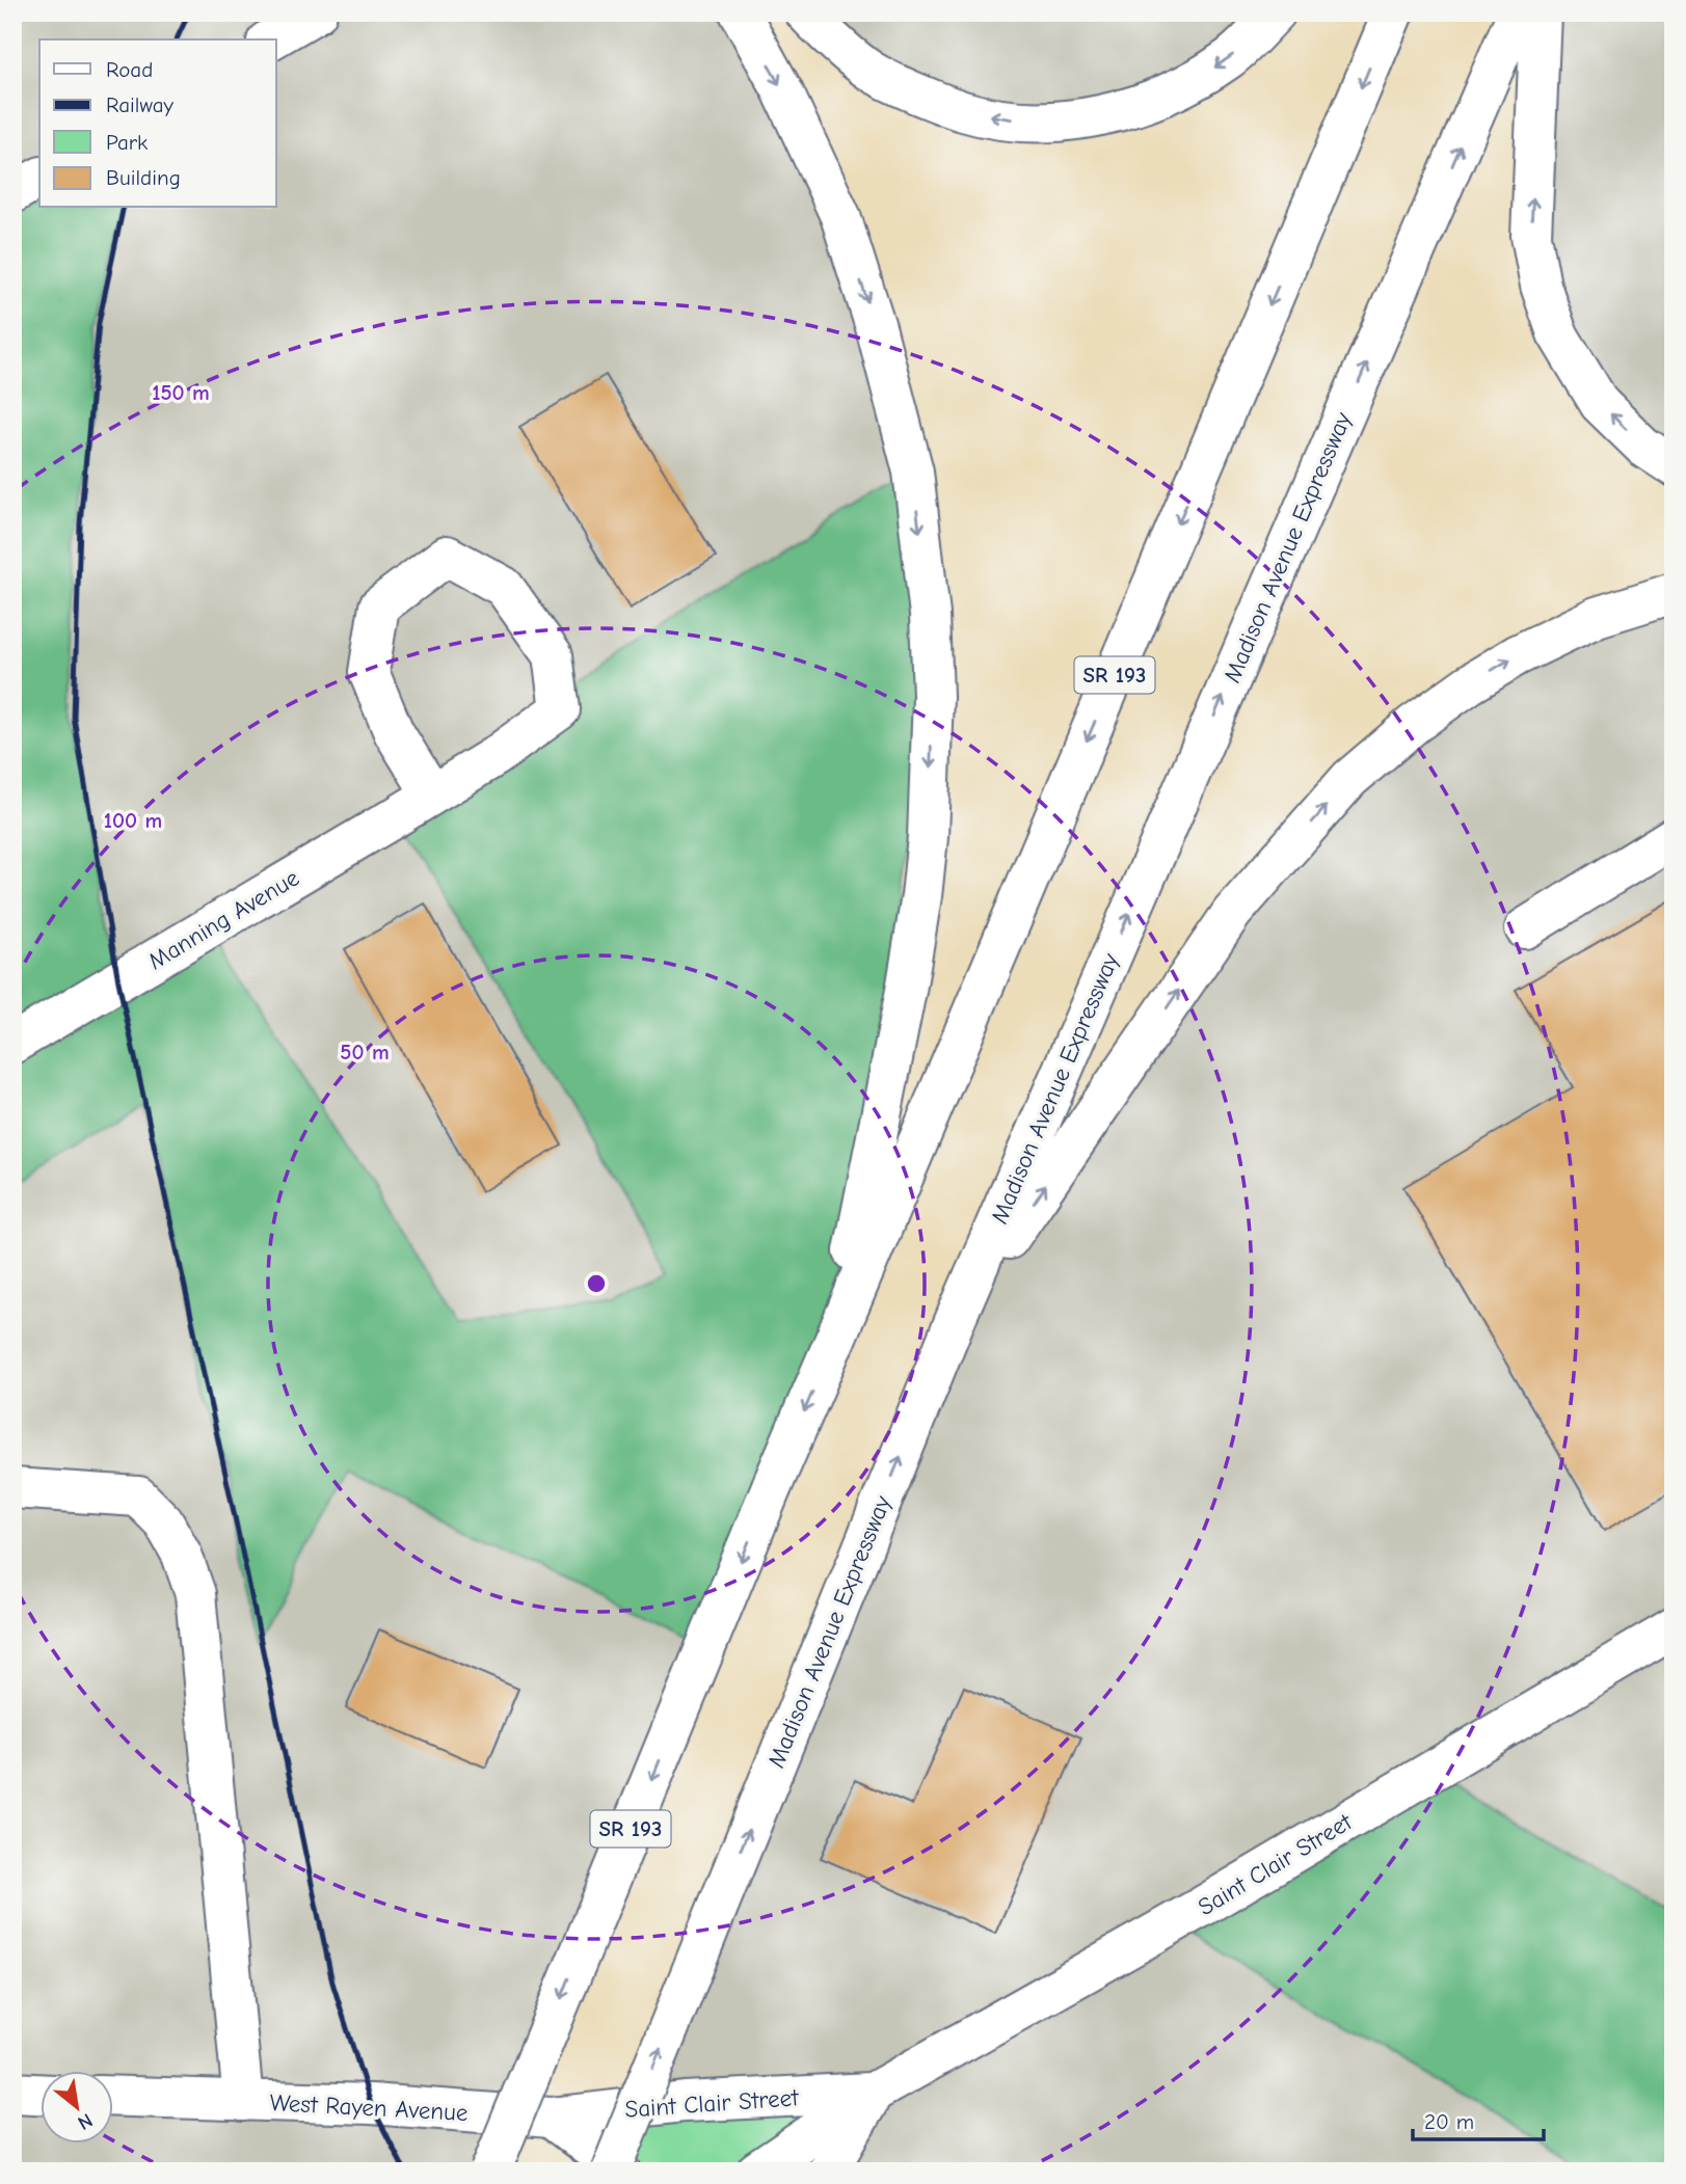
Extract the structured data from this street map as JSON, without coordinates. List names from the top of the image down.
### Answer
{
  "streets": {
    "main road": [
      "Madison Avenue Expressway",
      "SR 193",
      "Manning Avenue",
      "Saint Clair Street",
      "West Rayen Avenue"
    ]
  },
  "crossings": [
    ["Saint Clair Street", "West Rayen Avenue"]
  ],
  "legend": [
    "Road",
    "Railway",
    "Park",
    "Building"
  ],
  "scale_bar": "20 m",
  "north": "bottom right",
  "rings": ["150 m", "100 m", "50 m"]
}
